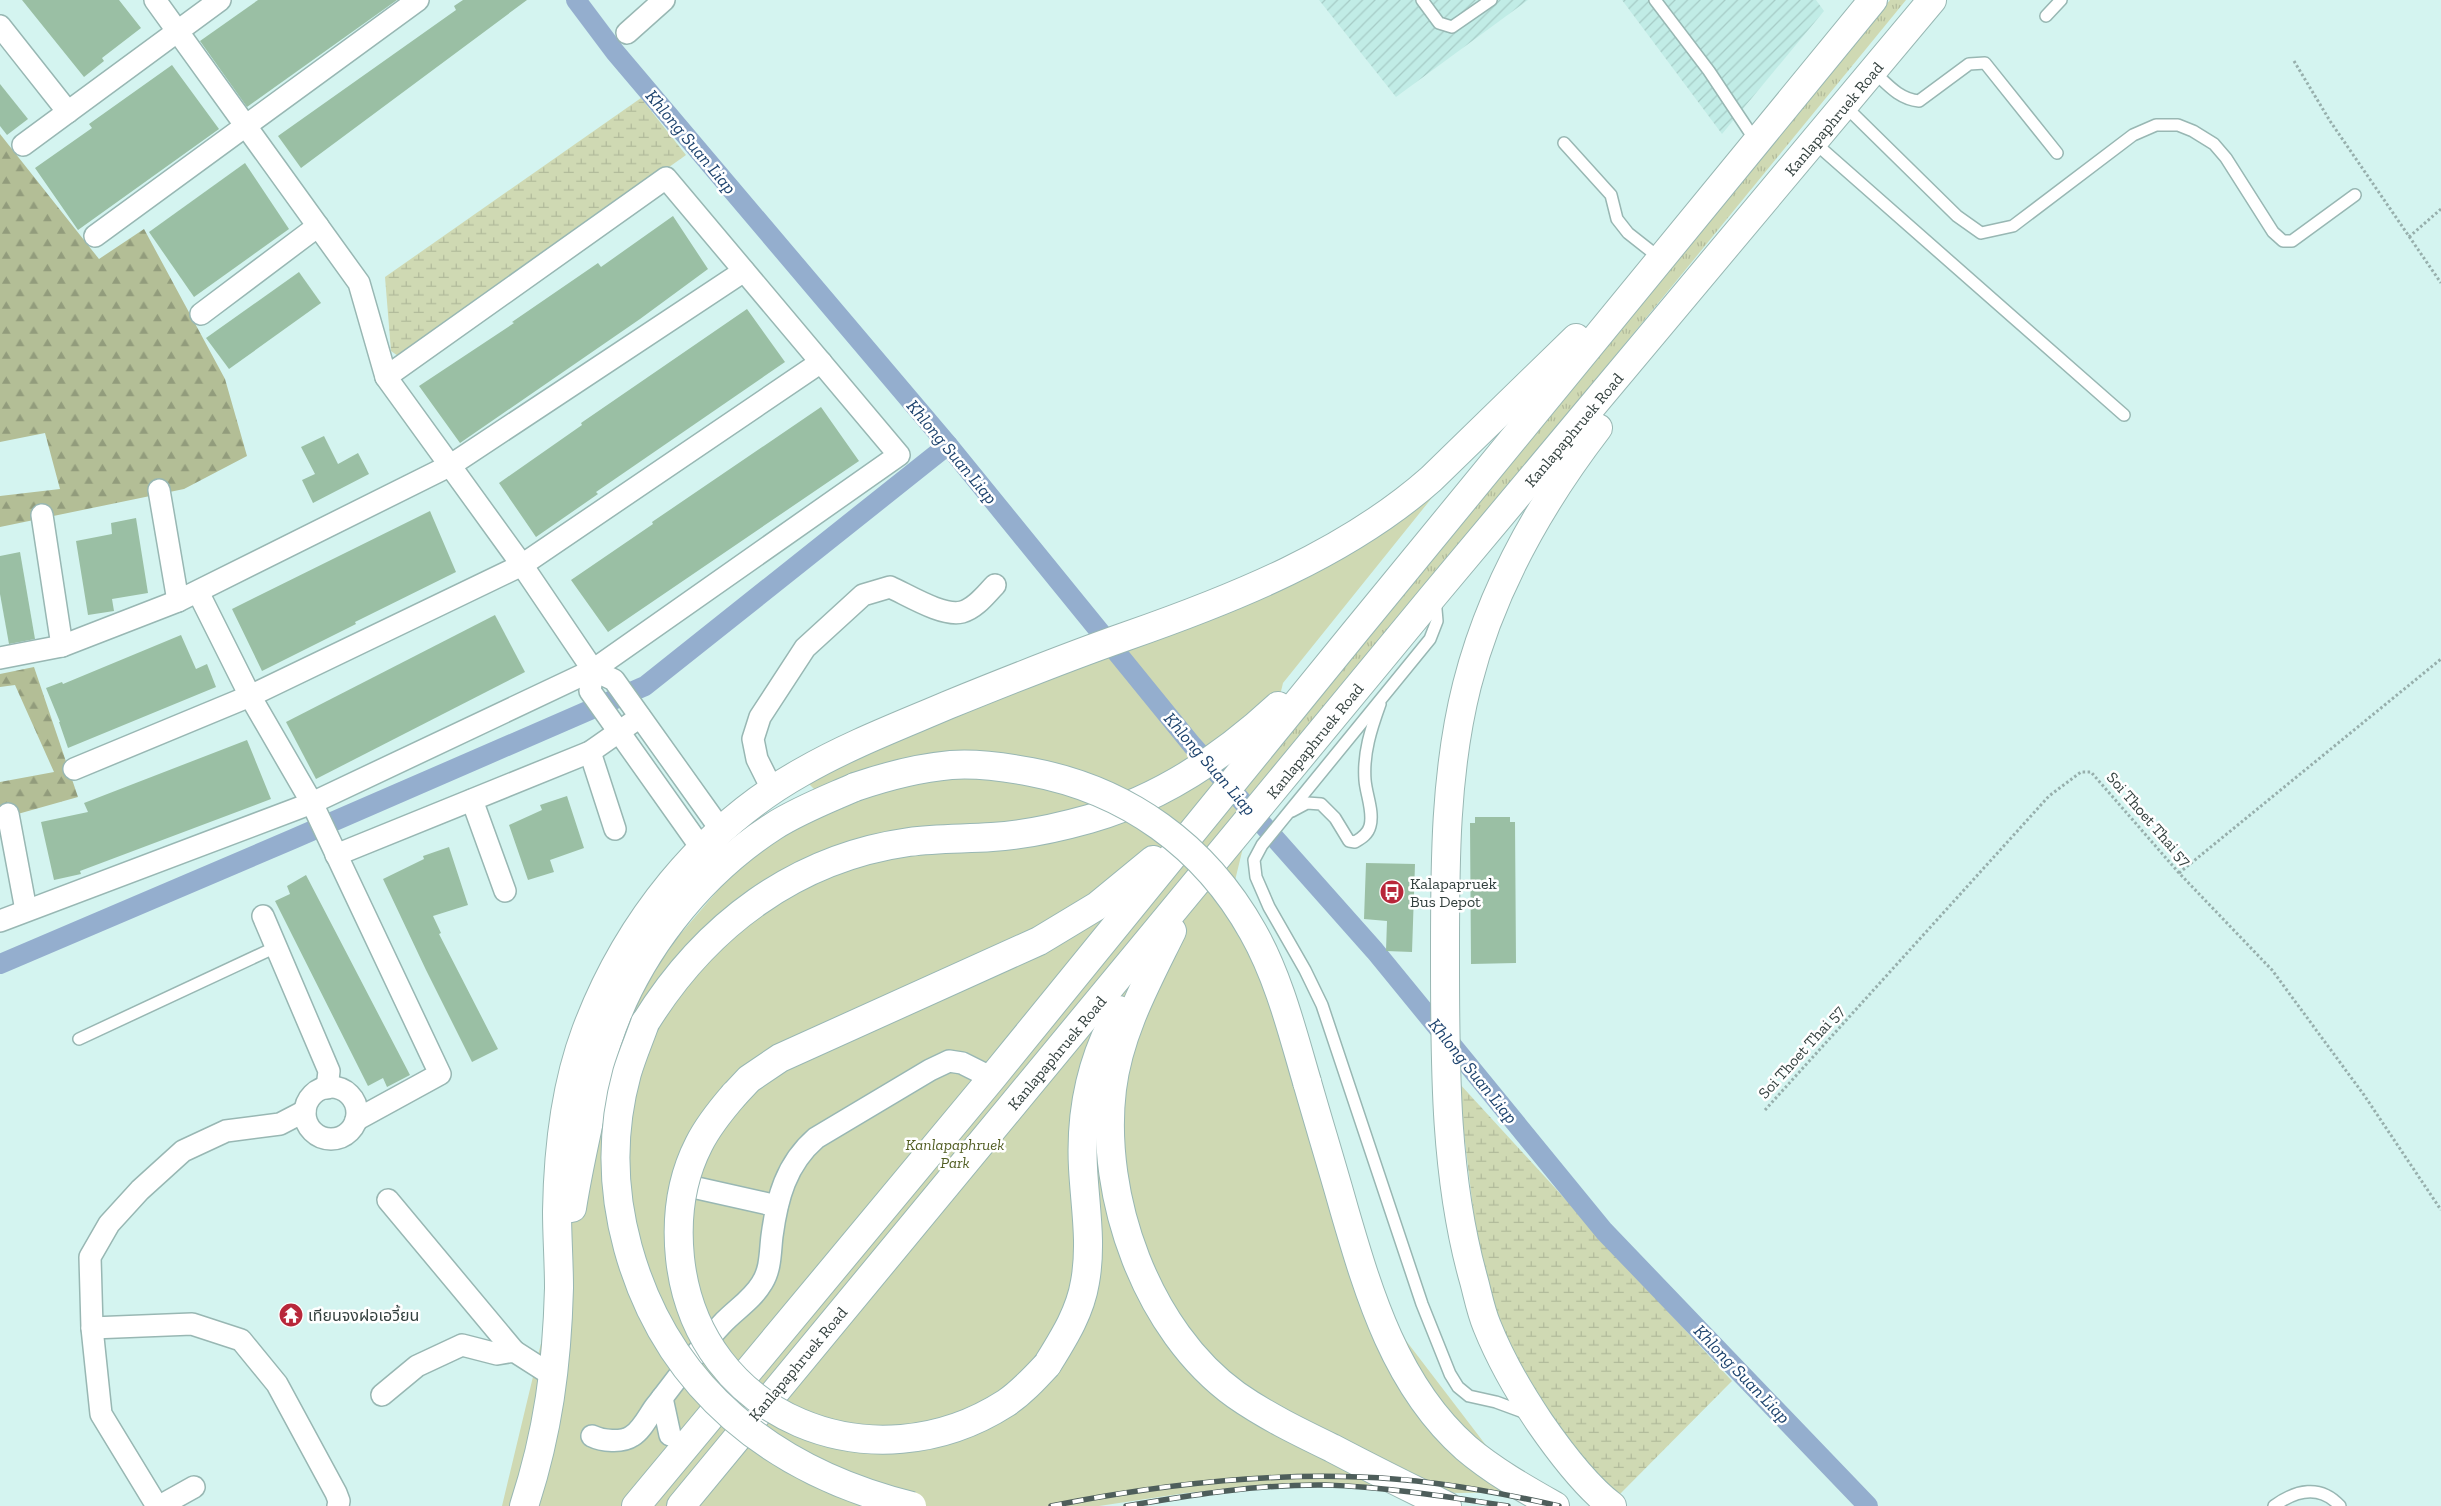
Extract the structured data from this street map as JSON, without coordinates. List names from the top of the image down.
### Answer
{
  "streets": {
    "main road": ["Kanlapaphruek Road"],
    "path": ["Soi Thoet Thai 57"]
  },
  "water": ["Khlong Suan Liap"],
  "parks": ["Kanlapaphruek Park"],
  "places": {
    "bus stop": ["Kalapapruek Bus Depot"],
    "temple": ["เทียนจงฝอเอวี้ยน"]
  }
}
